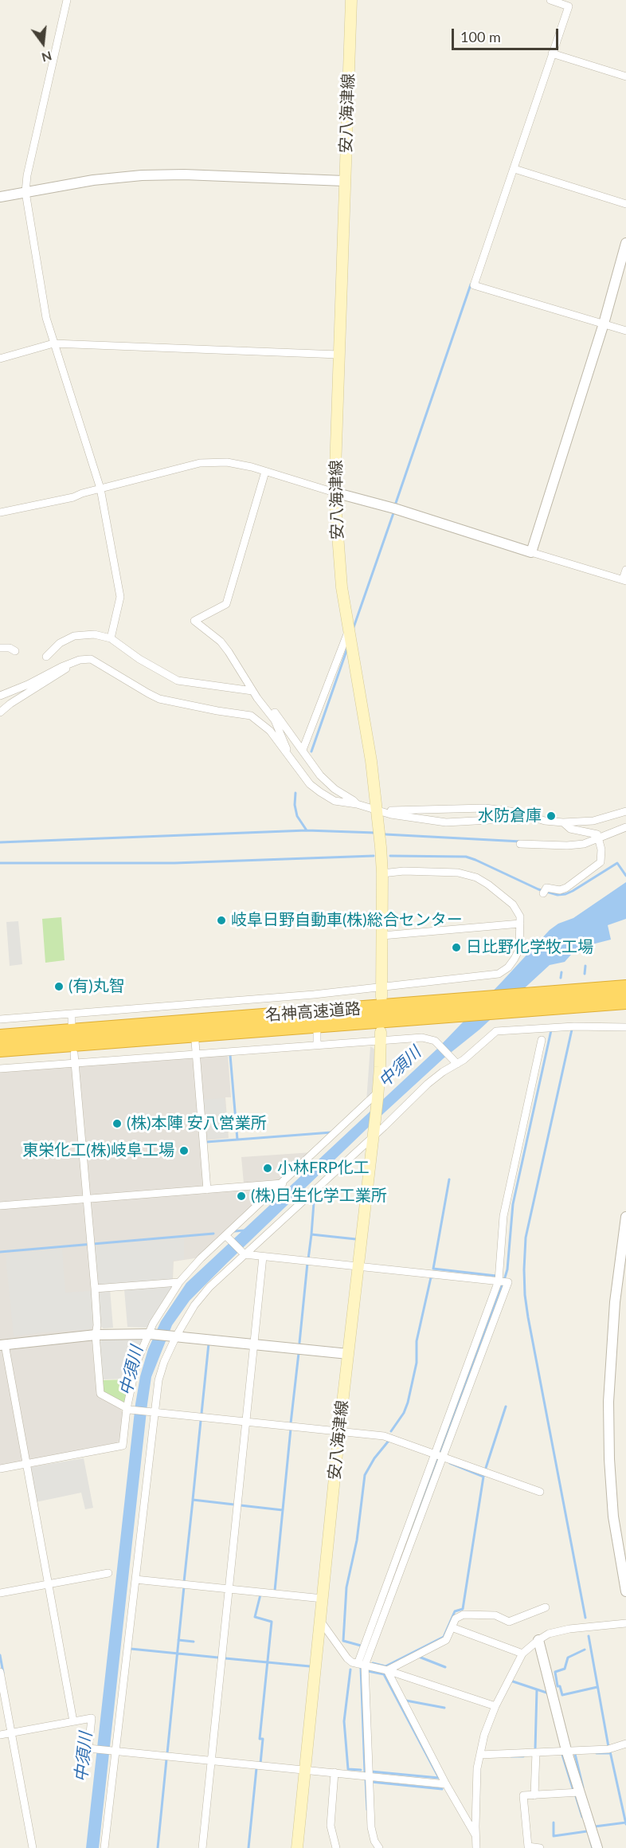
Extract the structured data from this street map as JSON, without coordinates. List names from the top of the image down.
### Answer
{
  "streets": {
    "highway": ["名神高速道路"],
    "main road": ["安八海津線"]
  },
  "water": ["中須川"],
  "places": [
    "水防倉庫",
    "岐阜日野自動車(株)総合センター",
    "日比野化学牧工場",
    "(有)丸智",
    "(株)本陣 安八営業所",
    "東栄化工(株)岐阜工場",
    "小林FRP化工",
    "(株)日生化学工業所"
  ],
  "scale_bar": "100 m",
  "north": "bottom"
}
